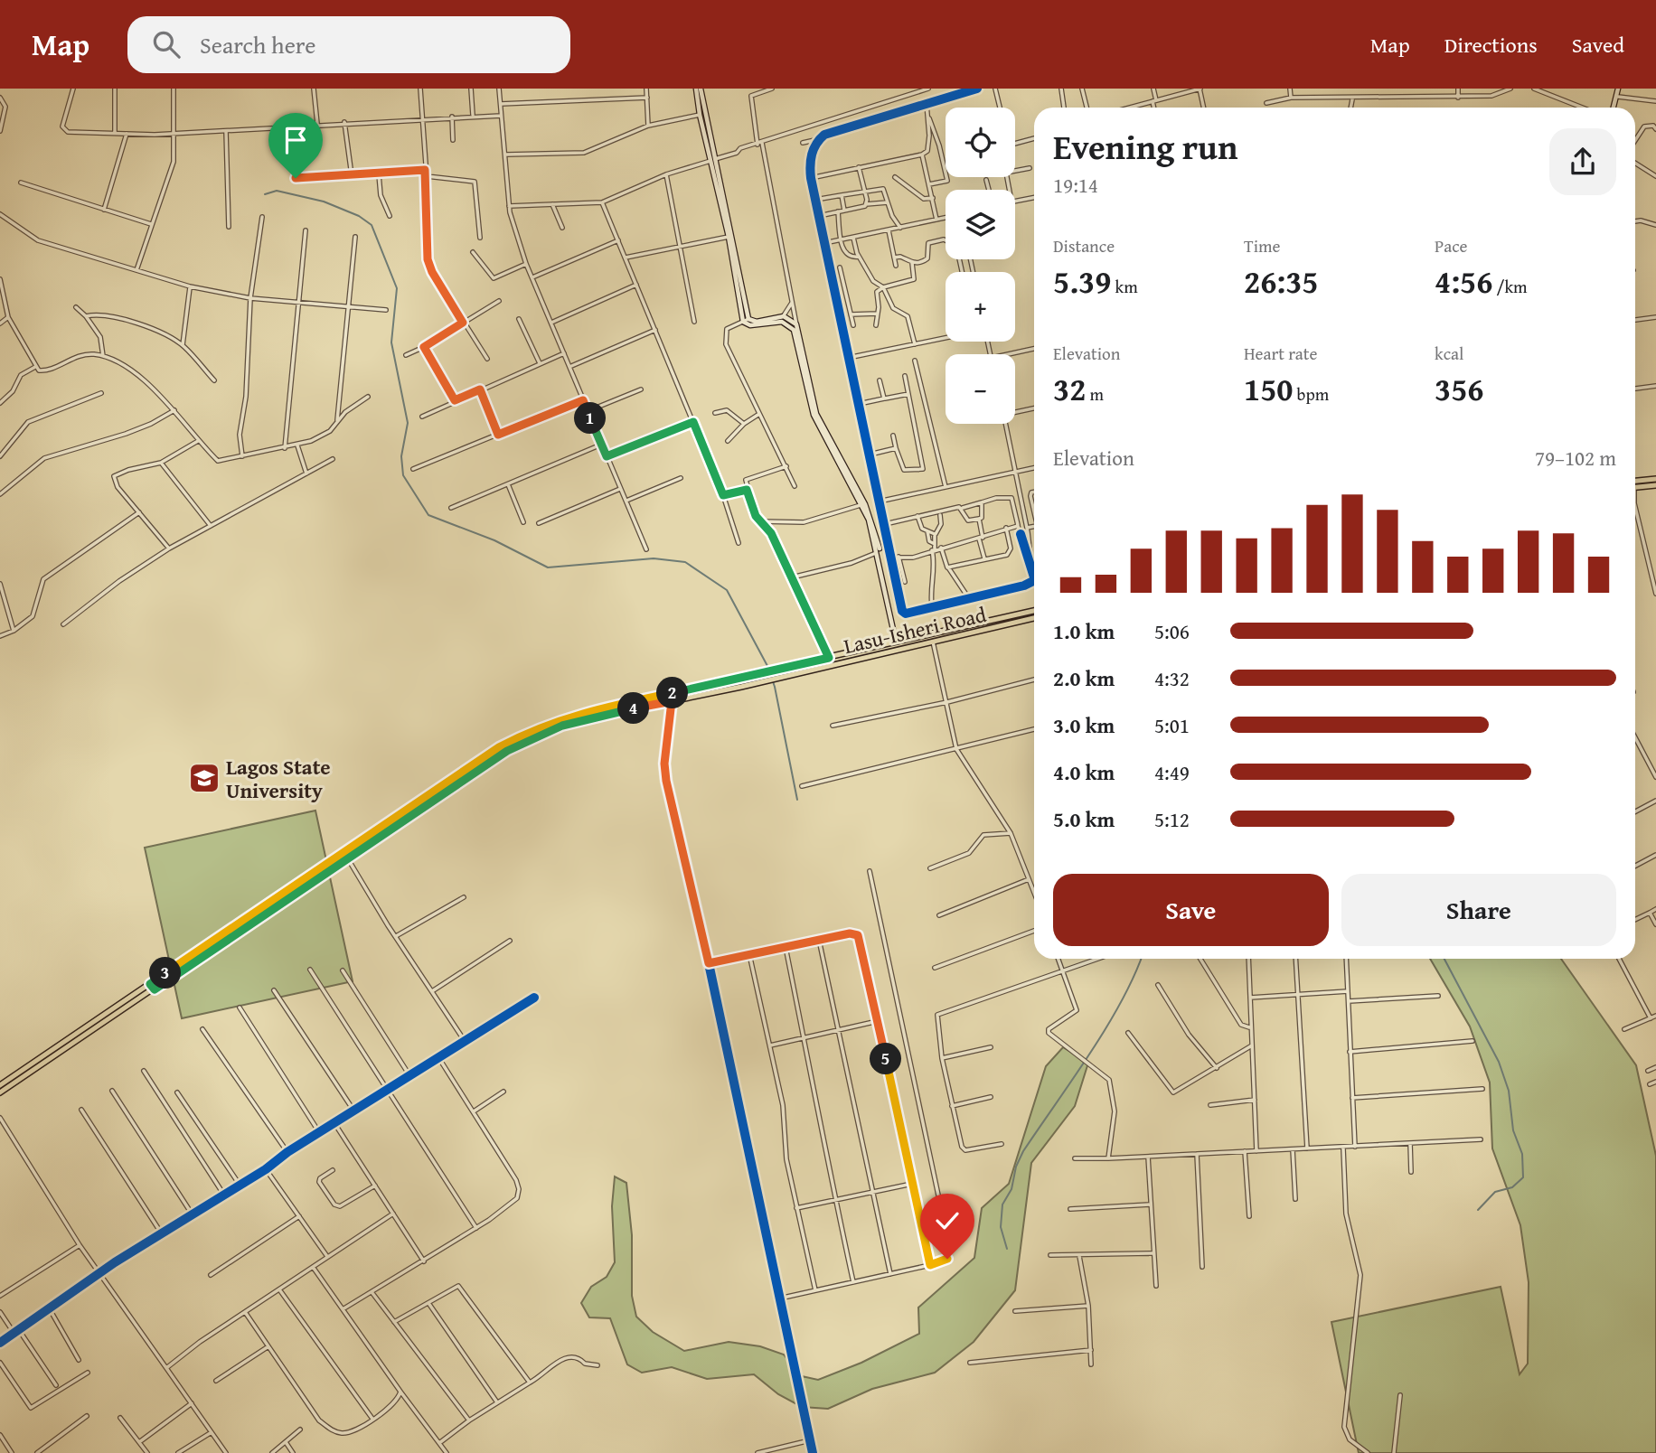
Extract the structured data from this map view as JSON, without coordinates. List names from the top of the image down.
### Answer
{
  "streets": {
    "main road": ["Lasu-Isheri Road"]
  },
  "places": {
    "school or university": ["Lagos State University"]
  },
  "page": {
    "header": "Map",
    "search": "Search here",
    "nav": ["Map", "Directions", "Saved"],
    "map_buttons": ["+", "−"],
    "heading": ["Evening run", "19:14"],
    "stats": [
      ["Distance", "5.39 km"],
      ["Time", "26:35"],
      ["Pace", "4:56 /km"],
      ["Elevation", "32 m"],
      ["Heart rate", "150 bpm"],
      ["kcal", "356"]
    ],
    "pins": [
      "1",
      "2",
      "4",
      "3",
      "5"
    ],
    "chart": ["Elevation", "79–102 m"],
    "list": [
      {
        "name": "1.0 km",
        "note": "5:06"
      },
      {
        "name": "2.0 km",
        "note": "4:32"
      },
      {
        "name": "3.0 km",
        "note": "5:01"
      },
      {
        "name": "4.0 km",
        "note": "4:49"
      },
      {
        "name": "5.0 km",
        "note": "5:12"
      }
    ],
    "buttons": ["Save", "Share"]
  }
}
